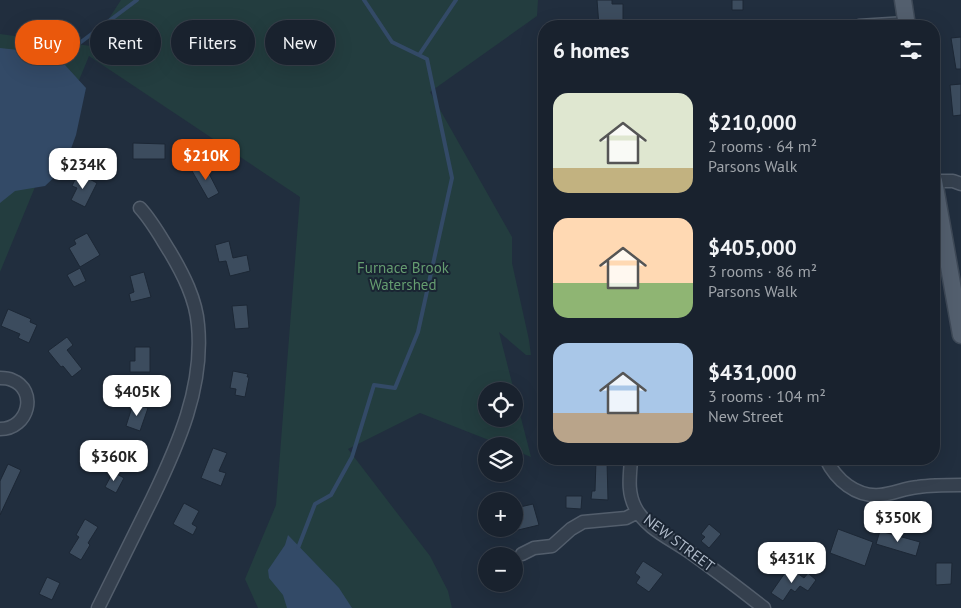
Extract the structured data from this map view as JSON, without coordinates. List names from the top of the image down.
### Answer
{
  "streets": {
    "street": ["NEW STREET"]
  },
  "parks": ["Furnace Brook Watershed"],
  "page": {
    "chip": [
      "Buy",
      "Rent",
      "Filters",
      "New"
    ],
    "heading": "6 homes",
    "list": [
      {
        "name": "$210,000",
        "note": "2 rooms · 64 m² · Parsons Walk"
      },
      {
        "name": "$405,000",
        "note": "3 rooms · 86 m² · Parsons Walk"
      },
      {
        "name": "$431,000",
        "note": "3 rooms · 104 m² · New Street"
      }
    ],
    "price": [
      "$210K",
      "$234K",
      "$405K",
      "$360K",
      "$350K",
      "$431K"
    ],
    "map_buttons": ["+", "−"]
  }
}
